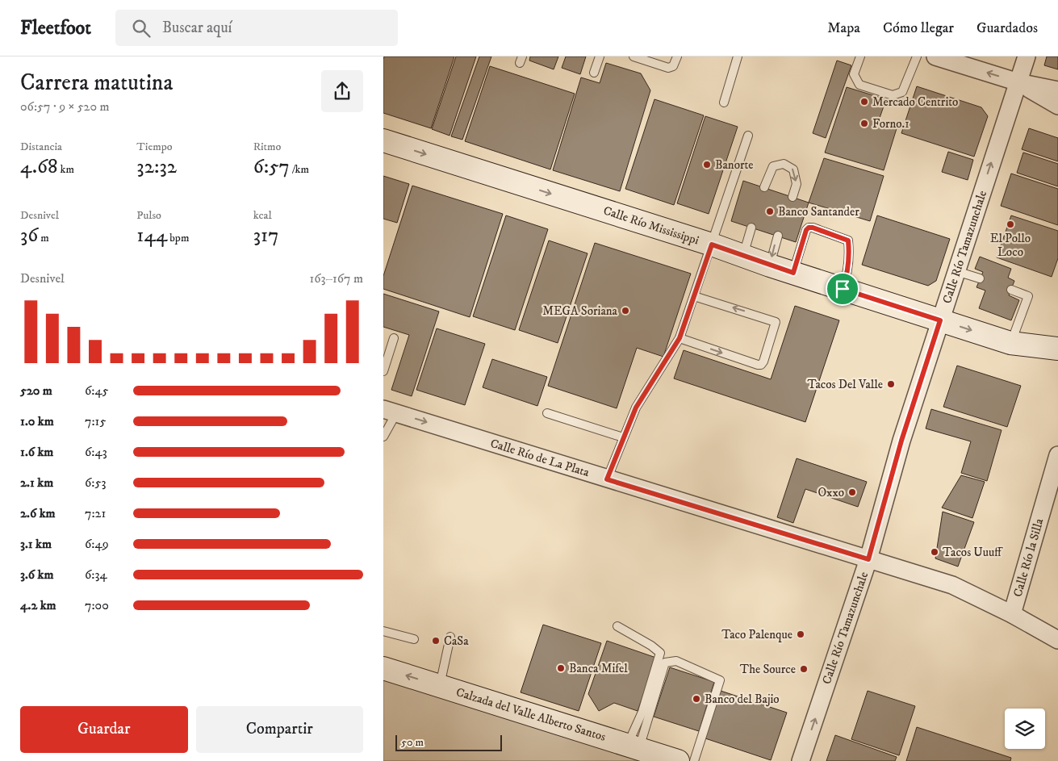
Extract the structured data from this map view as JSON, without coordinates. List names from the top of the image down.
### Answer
{
  "streets": {
    "street": [
      "Calle Río Mississippi",
      "Calle Río Tamazunchale",
      "Calle Río de La Plata",
      "Calle Río la Silla",
      "Calzada del Valle Alberto Santos"
    ]
  },
  "crossings": [
    ["Calle Río Mississippi", "Calle Río Tamazunchale"],
    ["Calle Río Tamazunchale", "Calle Río de La Plata"],
    ["Calle Río de La Plata", "Calle Río la Silla"]
  ],
  "one_way": ["Calle Río Mississippi", "Calle Río Tamazunchale"],
  "places": [
    "Mercado Centrito",
    "Forno.1",
    "Banorte",
    "Banco Santander",
    "El Pollo Loco",
    "MEGA Soriana",
    "Tacos Del Valle",
    "Oxxo",
    "Tacos Uuuff",
    "Taco Palenque",
    "CaSa",
    "Banca Mifel",
    "The Source",
    "Banco del Bajio"
  ],
  "scale_bar": "50 m",
  "page": {
    "header": "Fleetfoot",
    "search": "Buscar aquí",
    "nav": ["Mapa", "Cómo llegar", "Guardados"],
    "heading": ["Carrera matutina", "06:57 · 9 × 520 m"],
    "stats": [
      ["Distancia", "4.68 km"],
      ["Tiempo", "32:32"],
      ["Ritmo", "6:57 /km"],
      ["Desnivel", "36 m"],
      ["Pulso", "144 bpm"],
      ["kcal", "317"]
    ],
    "chart": ["Desnivel", "163–167 m"],
    "list": [
      {
        "name": "520 m",
        "note": "6:45"
      },
      {
        "name": "1.0 km",
        "note": "7:15"
      },
      {
        "name": "1.6 km",
        "note": "6:43"
      },
      {
        "name": "2.1 km",
        "note": "6:53"
      },
      {
        "name": "2.6 km",
        "note": "7:21"
      },
      {
        "name": "3.1 km",
        "note": "6:49"
      },
      {
        "name": "3.6 km",
        "note": "6:34"
      },
      {
        "name": "4.2 km",
        "note": "7:00"
      }
    ],
    "buttons": ["Guardar", "Compartir"],
    "scale": "50 m"
  }
}
